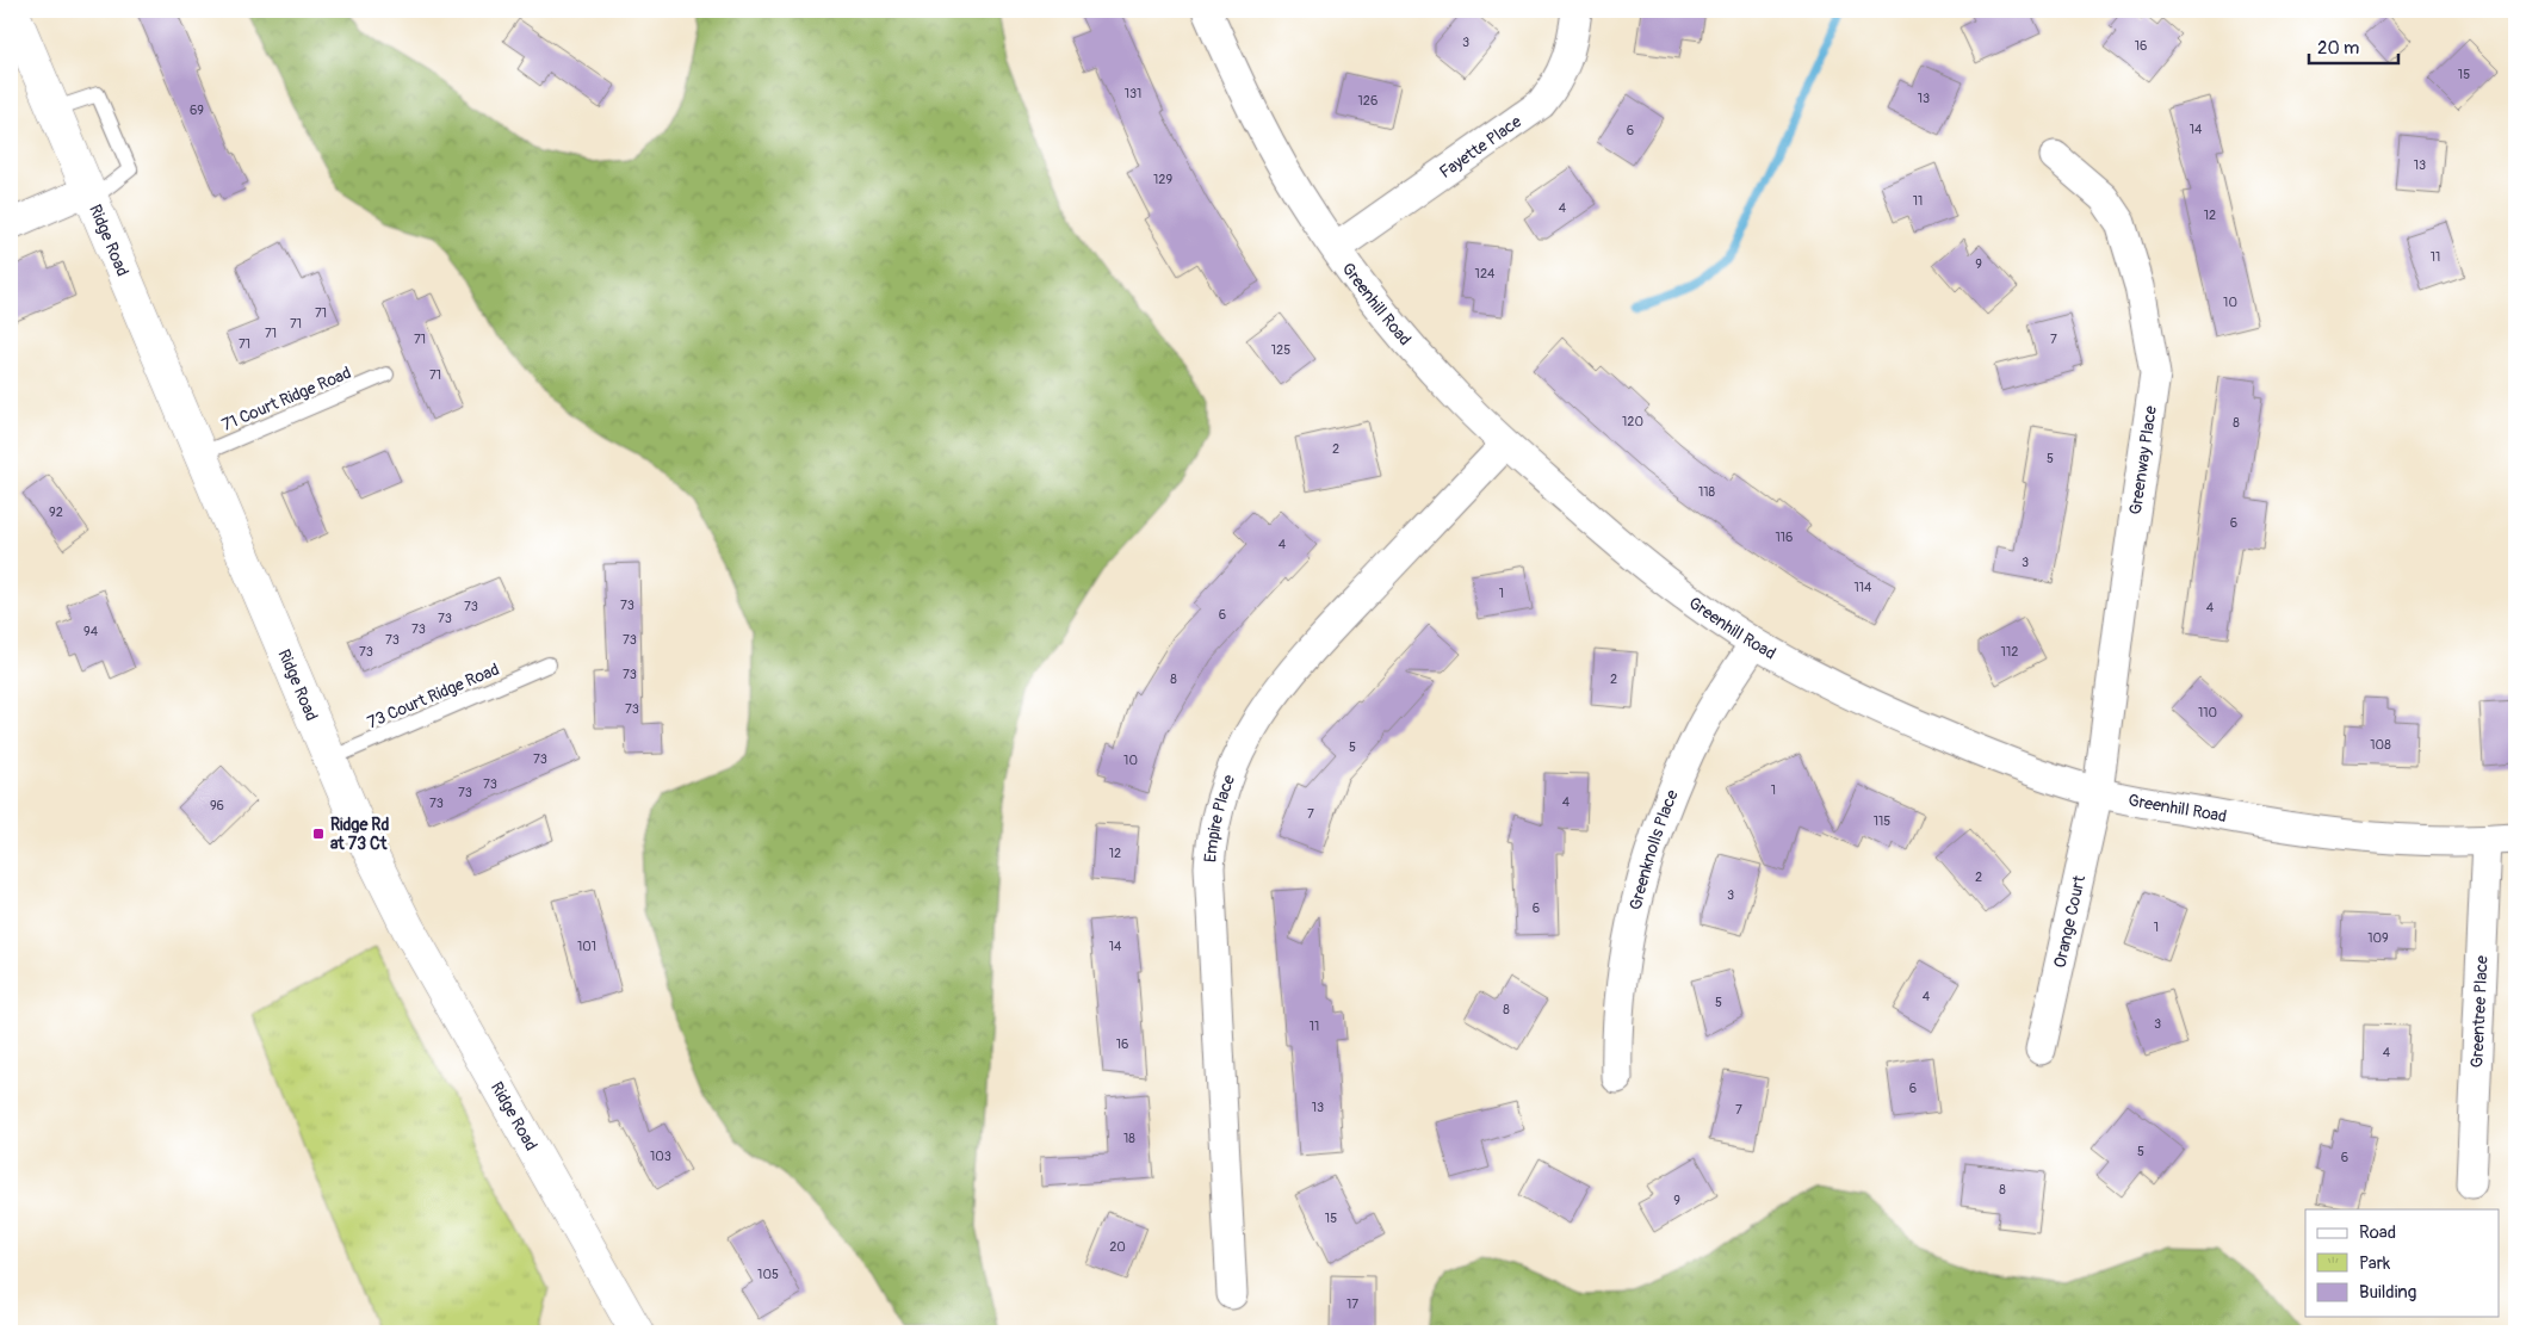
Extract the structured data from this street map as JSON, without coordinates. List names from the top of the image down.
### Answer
{
  "streets": {
    "street": [
      "Fayette Place",
      "Ridge Road",
      "Greenhill Road",
      "Greenway Place",
      "Empire Place",
      "Greenknolls Place",
      "Orange Court",
      "Greentree Place"
    ],
    "lane": ["71 Court Ridge Road", "73 Court Ridge Road"]
  },
  "crossings": [
    ["Fayette Place", "Greenhill Road"],
    ["Ridge Road", "71 Court Ridge Road"],
    ["Ridge Road", "73 Court Ridge Road"],
    ["Greenhill Road", "Greenway Place"],
    ["Greenhill Road", "Empire Place"],
    ["Greenhill Road", "Greenknolls Place"],
    ["Greenhill Road", "Orange Court"],
    ["Greenhill Road", "Greentree Place"],
    ["Greenway Place", "Orange Court"]
  ],
  "places": {
    "transit": ["Ridge Rd at 73 Ct"]
  },
  "house_numbers": [
    "3",
    "16",
    "15",
    "131",
    "13",
    "126",
    "69",
    "14",
    "6",
    "13",
    "129",
    "11",
    "4",
    "12",
    "11",
    "9",
    "124",
    "10",
    "71",
    "71",
    "71",
    "71",
    "7",
    "71",
    "125",
    "71",
    "120",
    "8",
    "2",
    "5",
    "118",
    "92",
    "6",
    "116",
    "4",
    "3",
    "114",
    "1",
    "73",
    "73",
    "4",
    "6",
    "73",
    "73",
    "94",
    "73",
    "73",
    "73",
    "112",
    "73",
    "8",
    "2",
    "73",
    "110",
    "108",
    "5",
    "73",
    "10",
    "73",
    "1",
    "73",
    "4",
    "73",
    "96",
    "7",
    "115",
    "12",
    "2",
    "3",
    "6",
    "1",
    "109",
    "101",
    "14",
    "4",
    "5",
    "8",
    "3",
    "11",
    "16",
    "4",
    "6",
    "13",
    "7",
    "18",
    "5",
    "103",
    "6",
    "8",
    "9",
    "15",
    "20",
    "105",
    "17"
  ],
  "legend": ["Road", "Park", "Building"],
  "scale_bar": "20 m"
}
